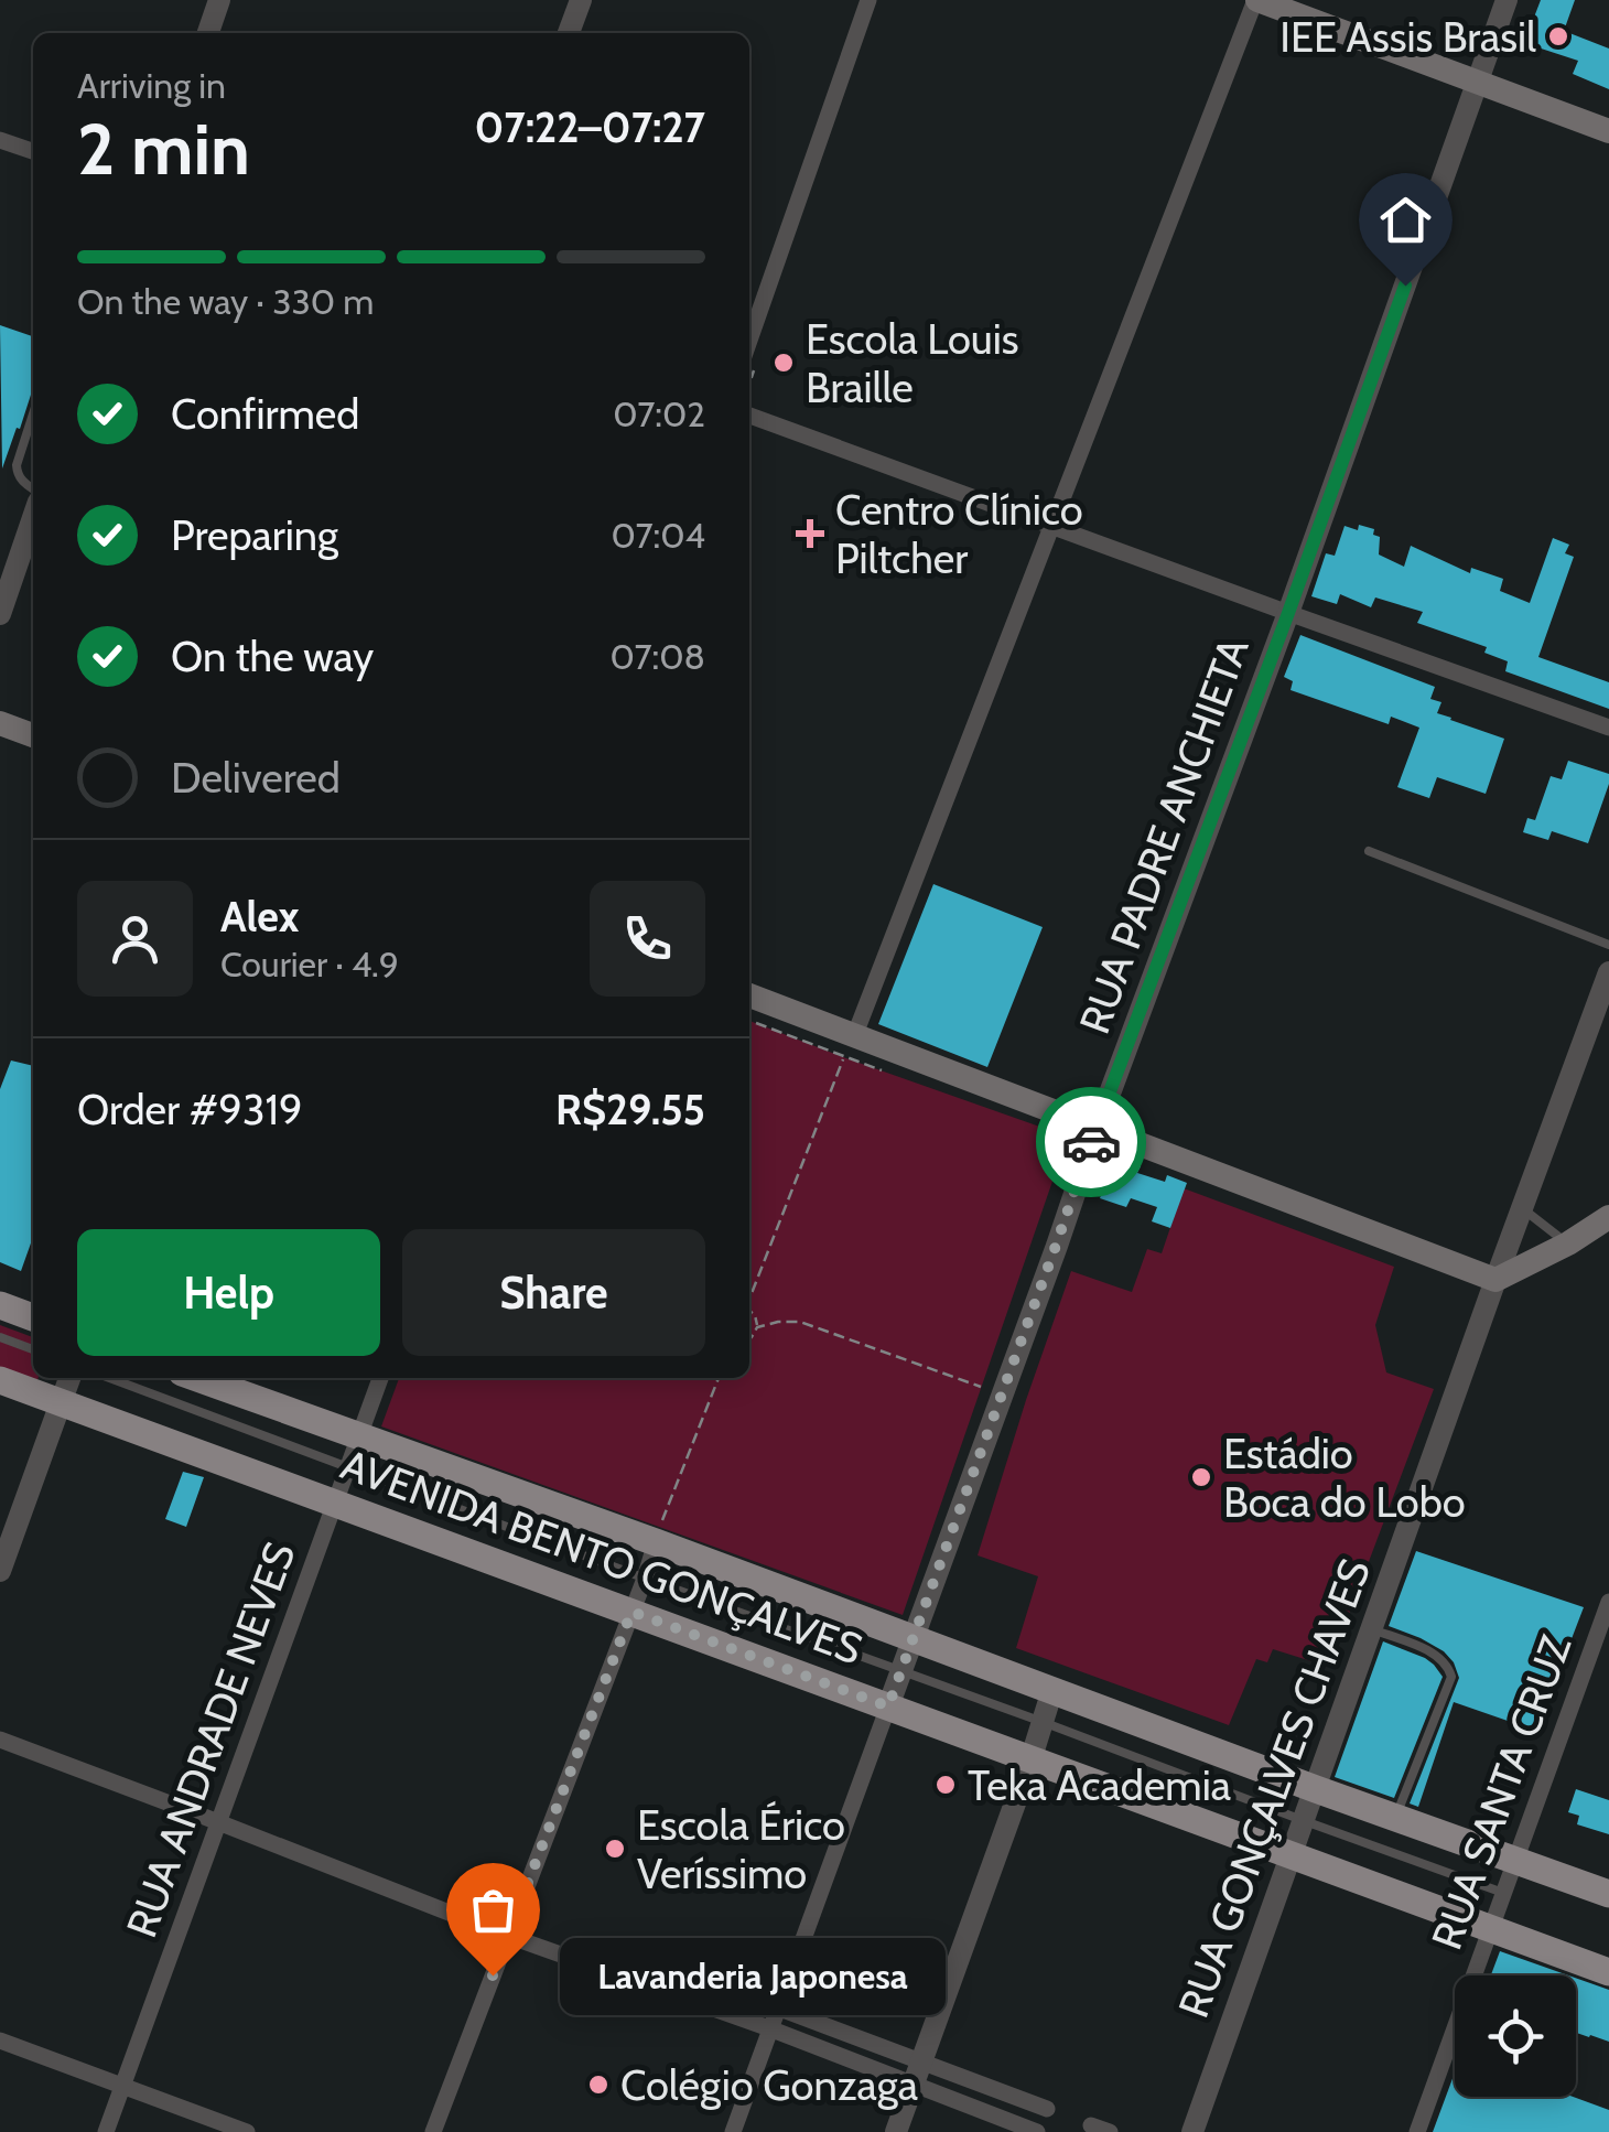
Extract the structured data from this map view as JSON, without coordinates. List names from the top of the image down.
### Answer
{
  "streets": {
    "main road": ["AVENIDA BENTO GONÇALVES"],
    "street": [
      "RUA PADRE ANCHIETA",
      "RUA ANDRADE NEVES",
      "RUA GONÇALVES CHAVES",
      "RUA SANTA CRUZ"
    ]
  },
  "crossings": [
    ["RUA PADRE ANCHIETA", "AVENIDA BENTO GONÇALVES"],
    ["AVENIDA BENTO GONÇALVES", "RUA ANDRADE NEVES"],
    ["AVENIDA BENTO GONÇALVES", "RUA GONÇALVES CHAVES"],
    ["AVENIDA BENTO GONÇALVES", "RUA SANTA CRUZ"]
  ],
  "places": {
    "other": [
      "IEE Assis Brasil",
      "Escola Louis Braille",
      "Estádio Boca do Lobo",
      "Teka Academia",
      "Escola Érico Veríssimo",
      "Lavanderia Japonesa",
      "Colégio Gonzaga"
    ],
    "health": ["Centro Clínico Piltcher"]
  },
  "page": {
    "heading": ["2 min", "Arriving in", "07:22–07:27"],
    "panel": [
      "Alex",
      "Courier · 4.9",
      "Order #9319",
      "R$29.55"
    ],
    "bar": "On the way · 330 m",
    "list": [
      ["Confirmed", "07:02"],
      ["Preparing", "07:04"],
      ["On the way", "07:08"],
      "Delivered"
    ],
    "buttons": ["Help", "Share"],
    "bubble": "Lavanderia Japonesa"
  }
}
